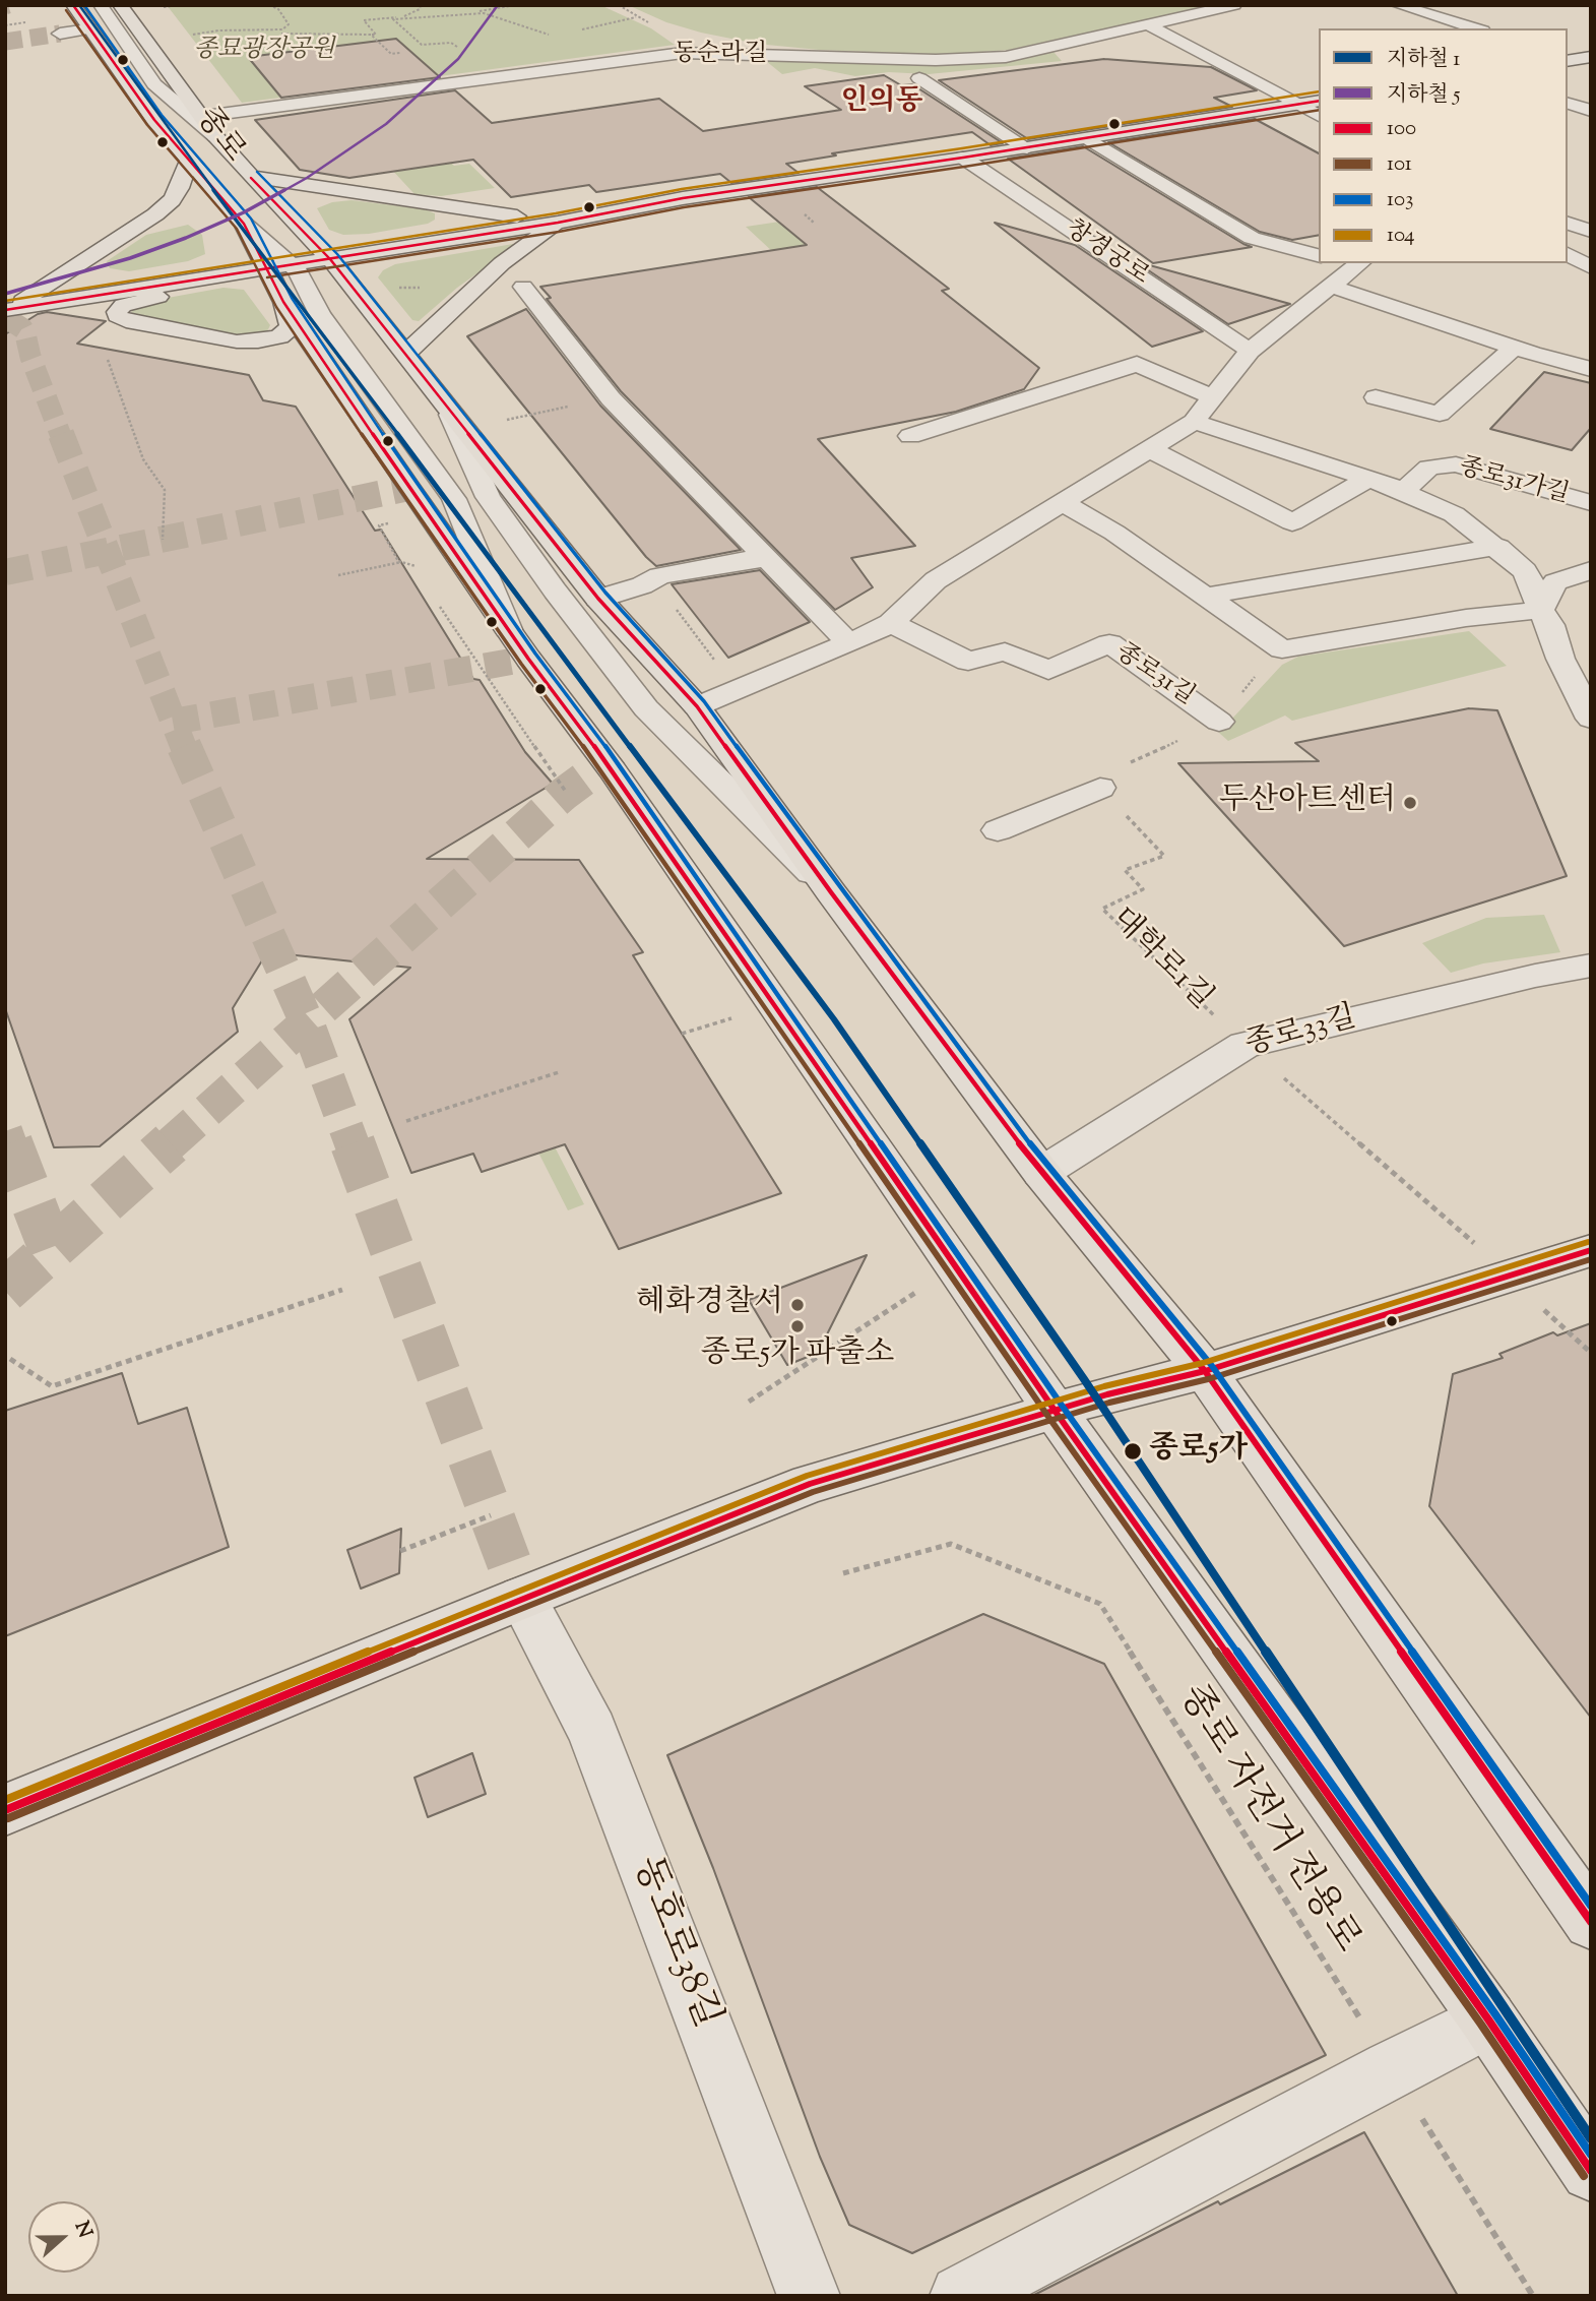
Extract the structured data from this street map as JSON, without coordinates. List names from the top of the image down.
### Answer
{
  "streets": {
    "main road": ["종로"],
    "street": [
      "동순라길",
      "창경궁로",
      "종로31가길",
      "종로31길",
      "종로33길",
      "동호로38길"
    ],
    "path": ["대학로1길", "종로 자전거 전용로"]
  },
  "crossings": [
    ["동순라길", "종로"],
    ["종로", "종로33길"],
    ["대학로1길", "종로33길"]
  ],
  "districts": ["인의동"],
  "parks": ["종묘광장공원"],
  "places": [
    "두산아트센터",
    "혜화경찰서",
    "종로5가 파출소",
    "종로5가"
  ],
  "lines": [
    "metro line 1",
    "metro line 5",
    "transit line 100",
    "transit line 103",
    "transit line 101",
    "transit line 104"
  ],
  "legend": [
    "지하철 1",
    "지하철 5",
    "100",
    "101",
    "103",
    "104"
  ],
  "north": "right"
}
